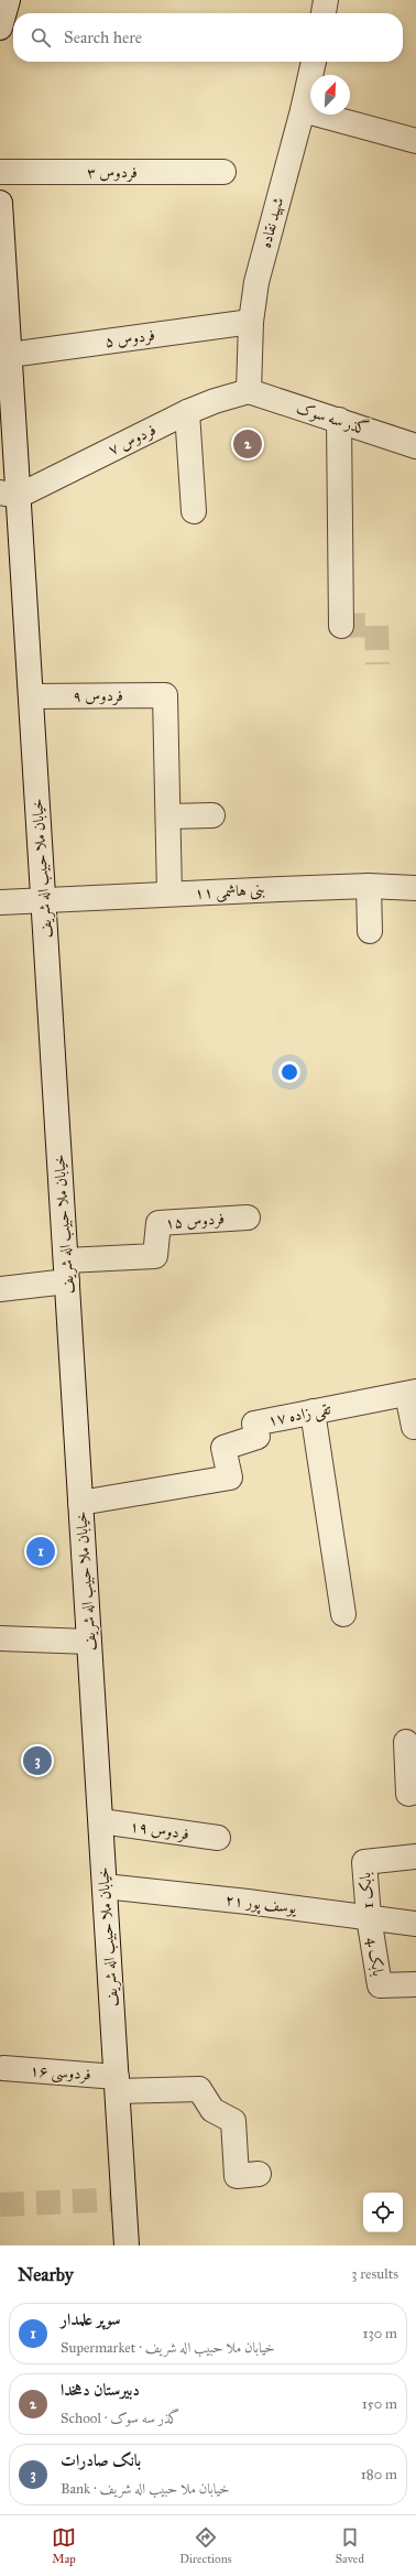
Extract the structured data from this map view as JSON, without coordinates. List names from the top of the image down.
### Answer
{
  "streets": {
    "street": [
      "فردوس ۳",
      "شهید نقاده",
      "فردوس ۵",
      "گذر سه سوک",
      "فردوس ۷",
      "فردوس ۹",
      "خیابان ملا حبیب اله شریف",
      "بنی هاشمی ۱۱",
      "فردوس ۱۵",
      "تقی زاده ۱۷",
      "فردوس ۱۹",
      "بابک 1",
      "یوسف پور ۲۱",
      "بابک 4",
      "فردوسی ۱۶"
    ]
  },
  "crossings": [
    ["شهید نقاده", "فردوس ۵"],
    ["شهید نقاده", "گذر سه سوک"],
    ["شهید نقاده", "فردوس ۷"],
    ["فردوس ۵", "خیابان ملا حبیب اله شریف"],
    ["گذر سه سوک", "فردوس ۷"],
    ["فردوس ۷", "خیابان ملا حبیب اله شریف"],
    ["فردوس ۹", "خیابان ملا حبیب اله شریف"],
    ["خیابان ملا حبیب اله شریف", "بنی هاشمی ۱۱"],
    ["خیابان ملا حبیب اله شریف", "فردوس ۱۵"],
    ["خیابان ملا حبیب اله شریف", "تقی زاده ۱۷"],
    ["خیابان ملا حبیب اله شریف", "فردوس ۱۹"],
    ["خیابان ملا حبیب اله شریف", "یوسف پور ۲۱"],
    ["خیابان ملا حبیب اله شریف", "فردوسی ۱۶"],
    ["بابک 1", "یوسف پور ۲۱"],
    ["بابک 1", "بابک 4"],
    ["یوسف پور ۲۱", "بابک 4"]
  ],
  "north": "top right",
  "page": {
    "search": "Search here",
    "pins": ["2", "1", "3"],
    "heading": ["Nearby", "3 results"],
    "list": [
      {
        "mark": "1",
        "name": "سوپر علمدار",
        "note": "Supermarket · خیابان ملا حبیب اله شریف",
        "value": "130 m"
      },
      {
        "mark": "2",
        "name": "دبیرستان دهخدا",
        "note": "School · گذر سه سوک",
        "value": "150 m"
      },
      {
        "mark": "3",
        "name": "بانک صادرات",
        "note": "Bank · خیابان ملا حبیب اله شریف",
        "value": "180 m"
      }
    ],
    "nav": ["Map", "Directions", "Saved"]
  }
}
